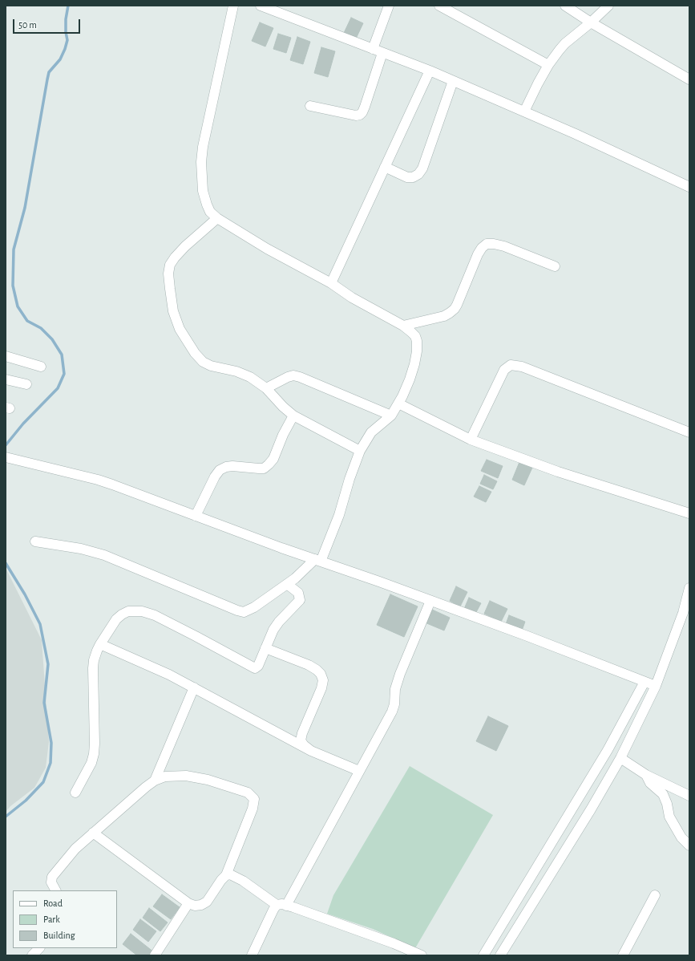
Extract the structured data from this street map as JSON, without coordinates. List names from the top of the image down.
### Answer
{
  "legend": ["Road", "Park", "Building"],
  "scale_bar": "50 m"
}
